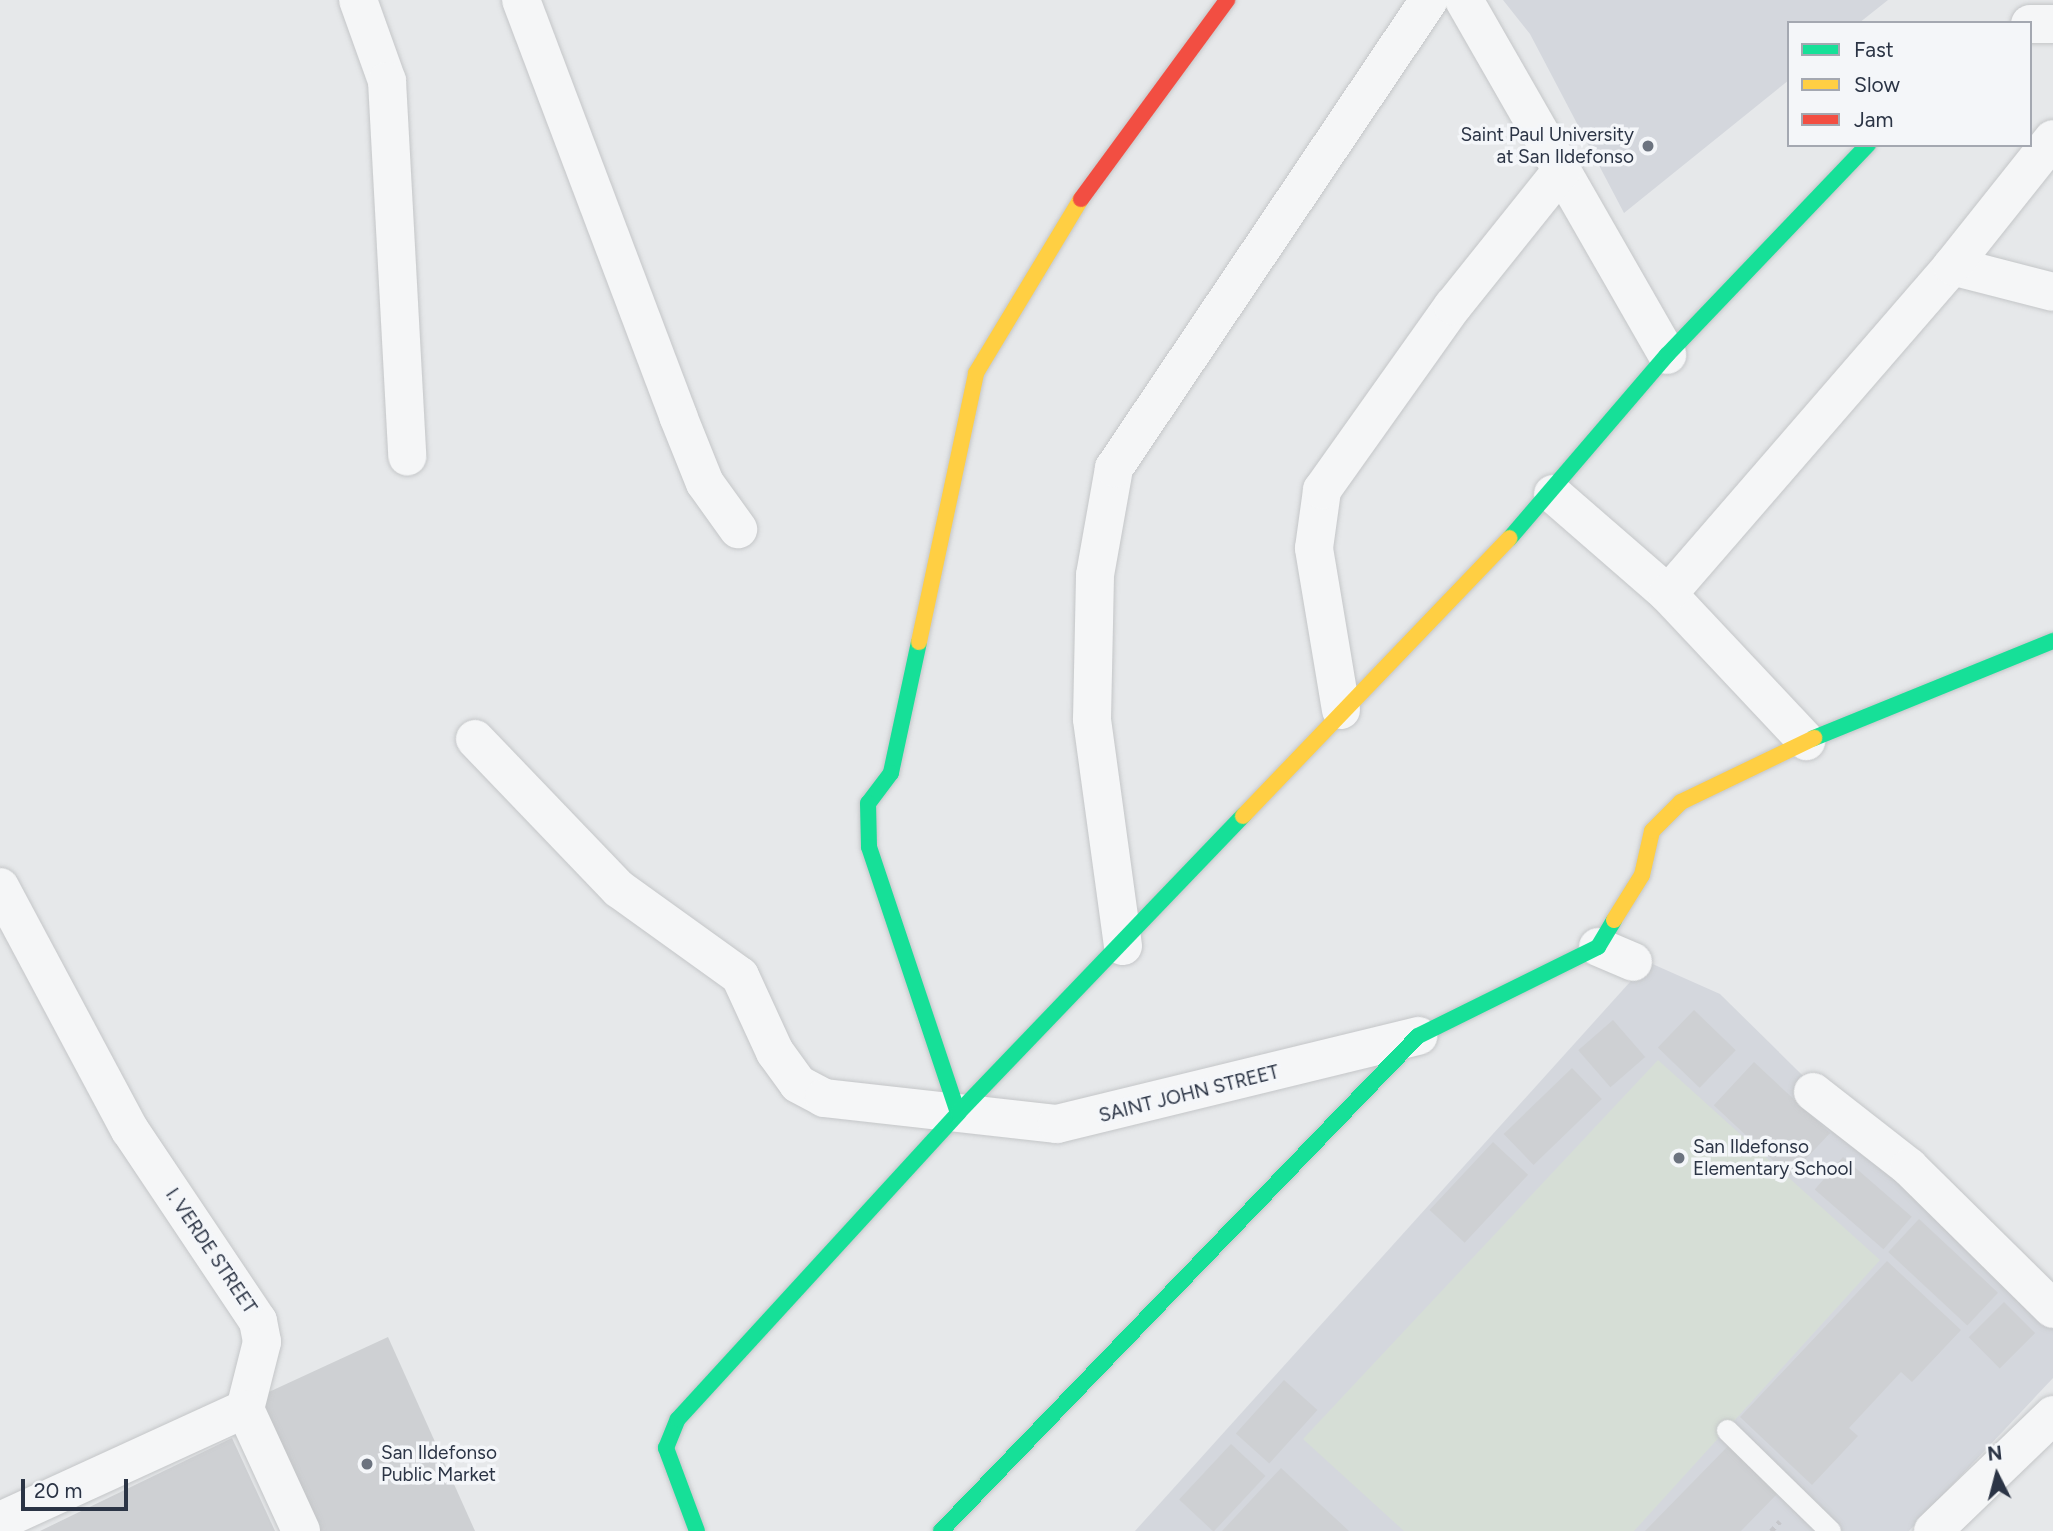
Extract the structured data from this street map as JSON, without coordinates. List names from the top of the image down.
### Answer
{
  "streets": {
    "street": ["SAINT JOHN STREET", "I. VERDE STREET"]
  },
  "places": ["Saint Paul University at San Ildefonso", "San Ildefonso Elementary School", "San Ildefonso Public Market"],
  "legend": ["Fast", "Slow", "Jam"],
  "scale_bar": "20 m",
  "north": "top"
}
